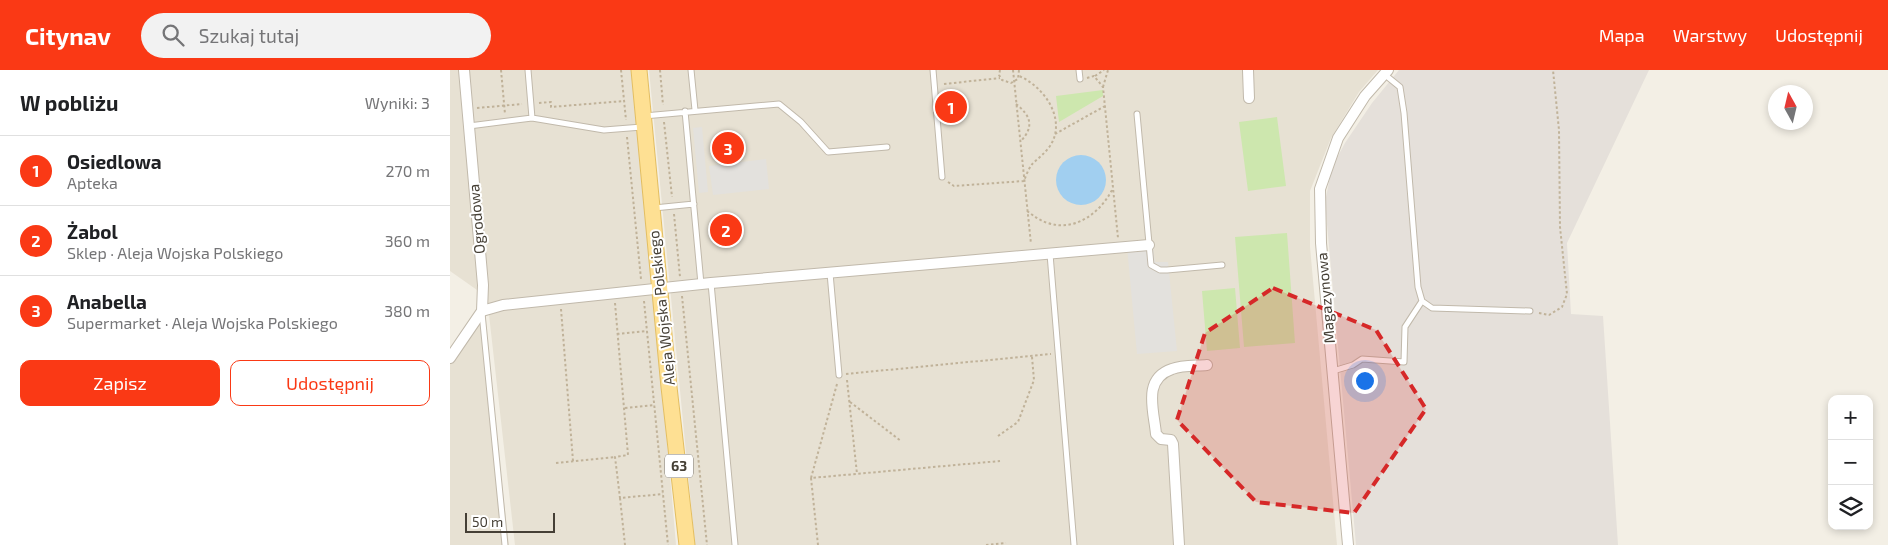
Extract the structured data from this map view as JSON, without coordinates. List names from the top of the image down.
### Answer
{
  "streets": {
    "main road": ["Aleja Wojska Polskiego", "63"],
    "street": ["Ogrodowa", "Magazynowa"]
  },
  "scale_bar": "50 m",
  "north": "top",
  "page": {
    "header": "Citynav",
    "search": "Szukaj tutaj",
    "nav": ["Mapa", "Warstwy", "Udostępnij"],
    "heading": ["W pobliżu", "Wyniki: 3"],
    "pins": ["1", "3", "2"],
    "list": [
      {
        "mark": "1",
        "name": "Osiedlowa",
        "note": "Apteka",
        "value": "270 m"
      },
      {
        "mark": "2",
        "name": "Żabol",
        "note": "Sklep · Aleja Wojska Polskiego",
        "value": "360 m"
      },
      {
        "mark": "3",
        "name": "Anabella",
        "note": "Supermarket · Aleja Wojska Polskiego",
        "value": "380 m"
      }
    ],
    "buttons": ["Zapisz", "Udostępnij"],
    "map_buttons": ["+", "−"],
    "scale": "50 m"
  }
}
